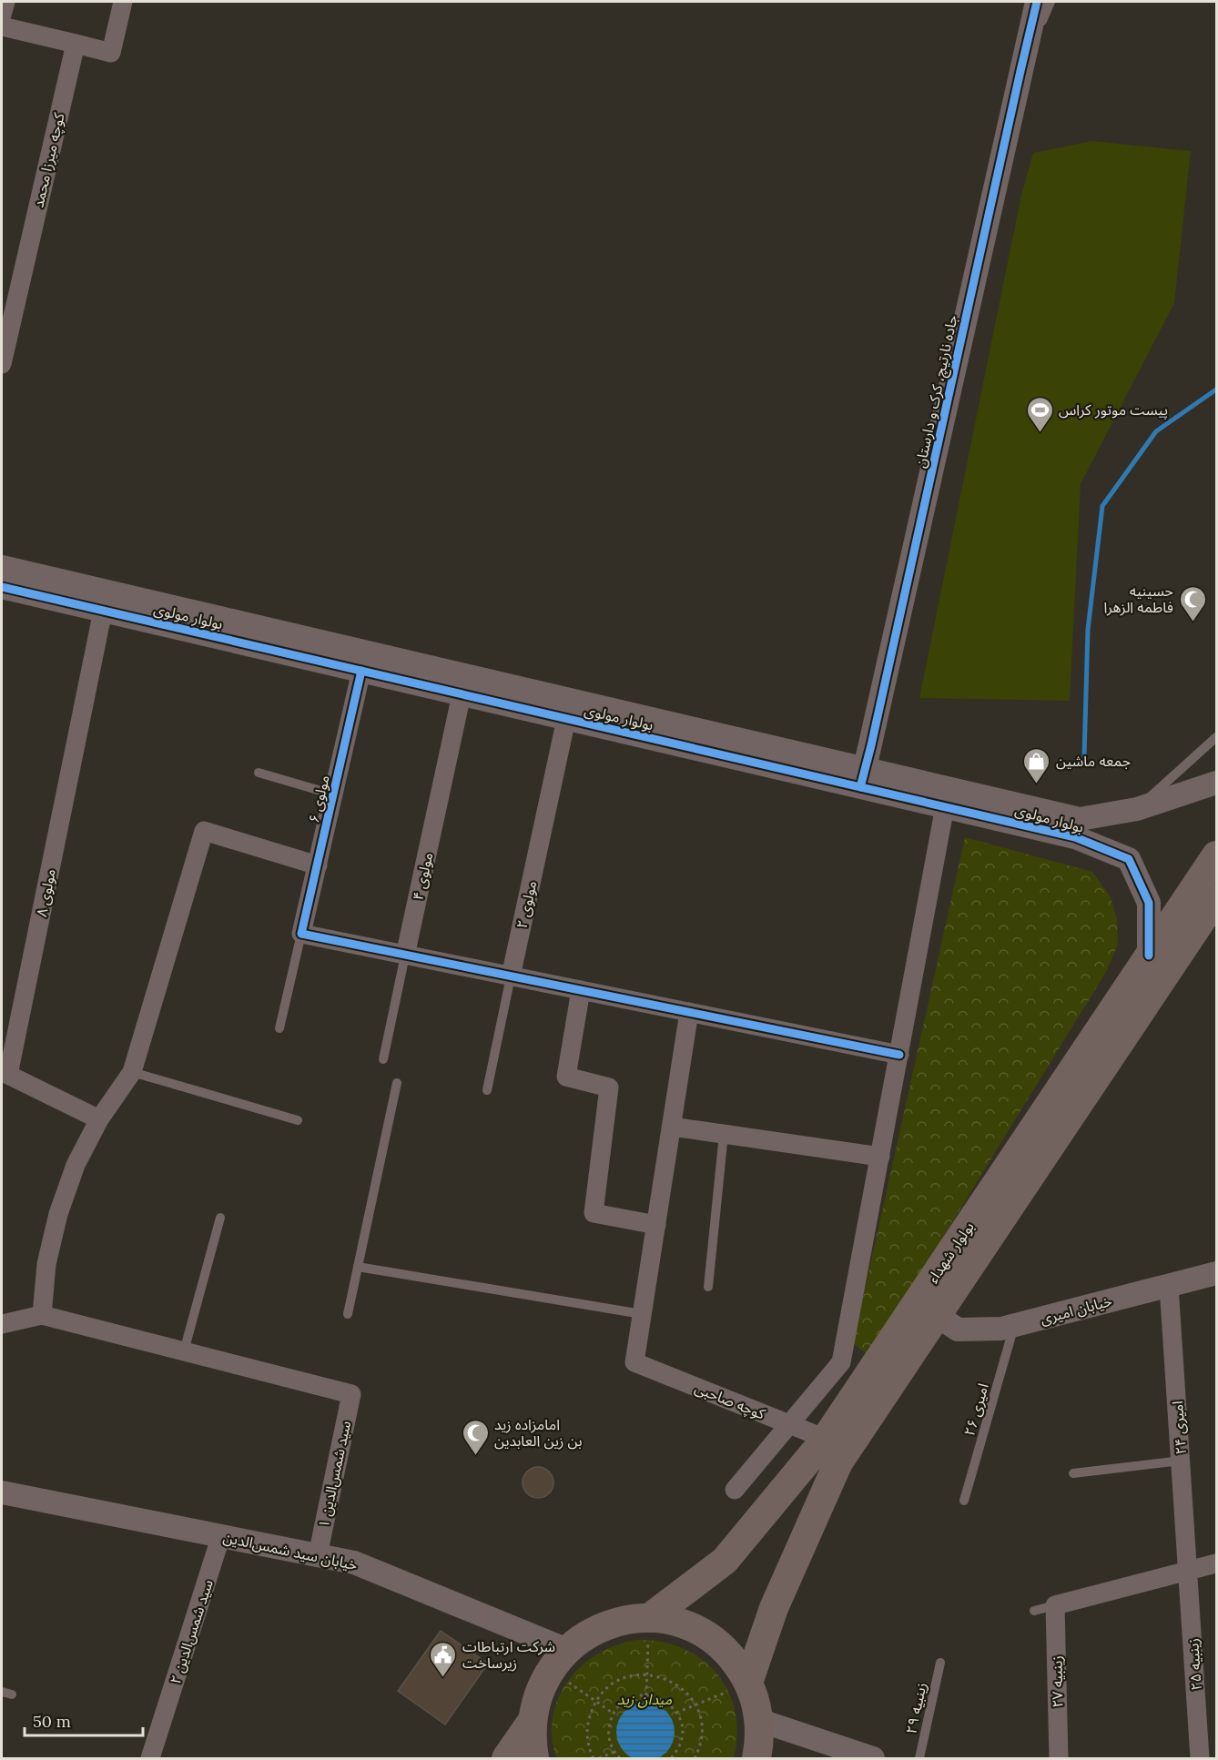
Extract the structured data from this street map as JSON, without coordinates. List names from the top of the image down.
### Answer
{
  "streets": {
    "main road": ["بولوار شهداء"],
    "street": [
      "کوچه میرزا محمد",
      "جاده نارتیچ، کرک و دارستان",
      "بولوار مولوی",
      "مولوی ۶",
      "مولوی ۴",
      "مولوی ۸",
      "مولوی ۲",
      "خیابان امیری",
      "کوچه صاحبی",
      "امیری ۲۴",
      "سید شمس‌الدین ۱",
      "خیابان سید شمس‌الدین",
      "سید شمس‌الدین ۲",
      "زینبیه ۲۵",
      "زینبیه ۲۷"
    ],
    "lane": ["امیری ۲۶", "زینبیه ۲۹"]
  },
  "crossings": [
    ["جاده نارتیچ، کرک و دارستان", "بولوار مولوی"],
    ["بولوار مولوی", "مولوی ۶"],
    ["بولوار مولوی", "مولوی ۴"],
    ["بولوار مولوی", "مولوی ۸"],
    ["بولوار مولوی", "مولوی ۲"],
    ["بولوار مولوی", "بولوار شهداء"],
    ["بولوار شهداء", "خیابان امیری"],
    ["بولوار شهداء", "کوچه صاحبی"],
    ["خیابان امیری", "امیری ۲۶"],
    ["خیابان امیری", "امیری ۲۴"],
    ["امیری ۲۴", "زینبیه ۲۵"],
    ["سید شمس‌الدین ۱", "خیابان سید شمس‌الدین"],
    ["خیابان سید شمس‌الدین", "سید شمس‌الدین ۲"]
  ],
  "parks": ["میدان زید"],
  "places": {
    "sports": ["پیست موتور کراس"],
    "mosque": ["حسینیه فاطمه الزهرا", "امامزاده زید بن زین العابدین"],
    "shop": ["جمعه ماشین"],
    "public building": ["شرکت ارتباطات زیرساخت"]
  },
  "scale_bar": "50 m"
}
